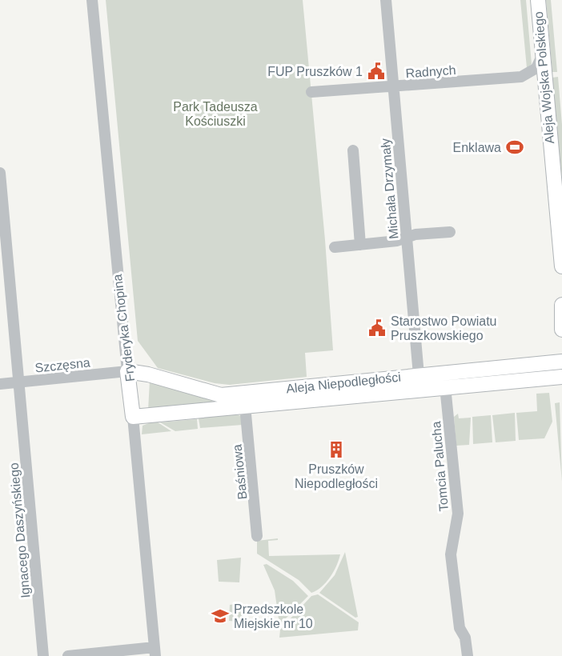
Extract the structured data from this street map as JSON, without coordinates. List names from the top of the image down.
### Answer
{
  "streets": {
    "street": [
      "Radnych",
      "Aleja Wojska Polskiego",
      "Michała Drzymały",
      "Fryderyka Chopina",
      "Szczęsna",
      "Aleja Niepodległości",
      "Tomcia Palucha",
      "Baśniowa",
      "Ignacego Daszyńskiego"
    ]
  },
  "crossings": [
    ["Radnych", "Aleja Wojska Polskiego"],
    ["Radnych", "Michała Drzymały"],
    ["Michała Drzymały", "Aleja Niepodległości"],
    ["Fryderyka Chopina", "Szczęsna"],
    ["Fryderyka Chopina", "Aleja Niepodległości"],
    ["Szczęsna", "Aleja Niepodległości"],
    ["Szczęsna", "Ignacego Daszyńskiego"],
    ["Aleja Niepodległości", "Tomcia Palucha"],
    ["Aleja Niepodległości", "Baśniowa"]
  ],
  "parks": ["Park Tadeusza Kościuszki"],
  "places": {
    "public building": ["FUP Pruszków 1", "Starostwo Powiatu Pruszkowskiego"],
    "sports": ["Enklawa"],
    "building": ["Pruszków Niepodległości"],
    "school or university": ["Przedszkole Miejskie nr 10"]
  }
}
